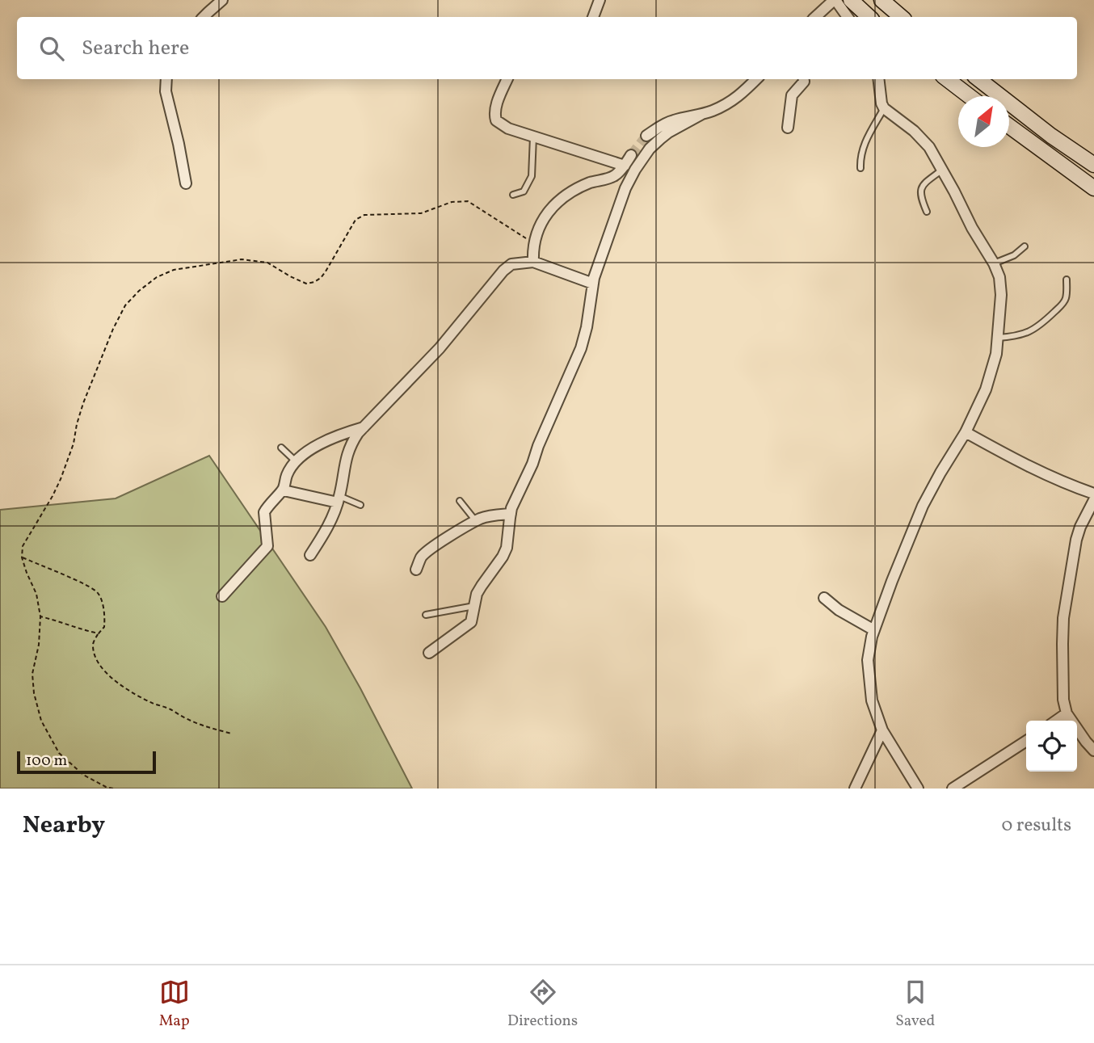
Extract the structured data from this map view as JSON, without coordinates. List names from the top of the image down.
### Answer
{
  "scale_bar": "100 m",
  "north": "top right",
  "page": {
    "search": "Search here",
    "scale": "100 m",
    "heading": ["Nearby", "0 results"],
    "nav": ["Map", "Directions", "Saved"]
  }
}
